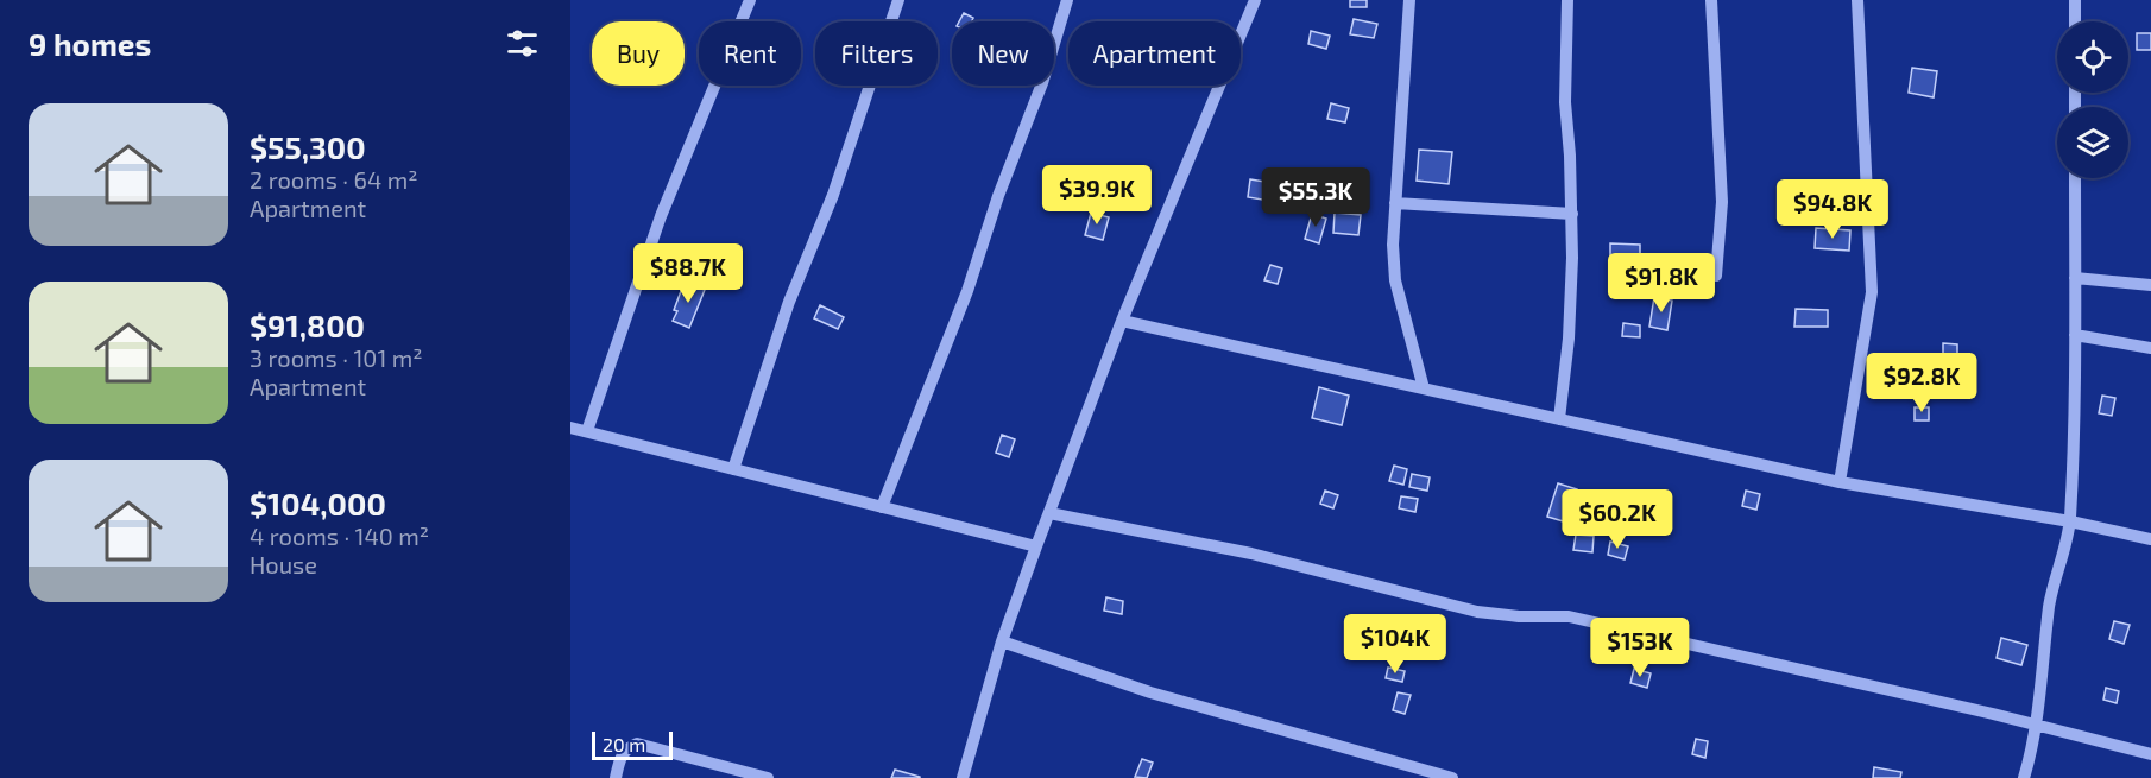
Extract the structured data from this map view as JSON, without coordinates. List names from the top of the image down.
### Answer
{
  "scale_bar": "20 m",
  "page": {
    "heading": "9 homes",
    "chip": [
      "Buy",
      "Rent",
      "Filters",
      "New",
      "Apartment"
    ],
    "list": [
      {
        "name": "$55,300",
        "note": "2 rooms · 64 m² · Apartment"
      },
      {
        "name": "$91,800",
        "note": "3 rooms · 101 m² · Apartment"
      },
      {
        "name": "$104,000",
        "note": "4 rooms · 140 m² · House"
      }
    ],
    "price": [
      "$39.9K",
      "$55.3K",
      "$94.8K",
      "$88.7K",
      "$91.8K",
      "$92.8K",
      "$60.2K",
      "$104K",
      "$153K"
    ],
    "scale": "20 m"
  }
}
